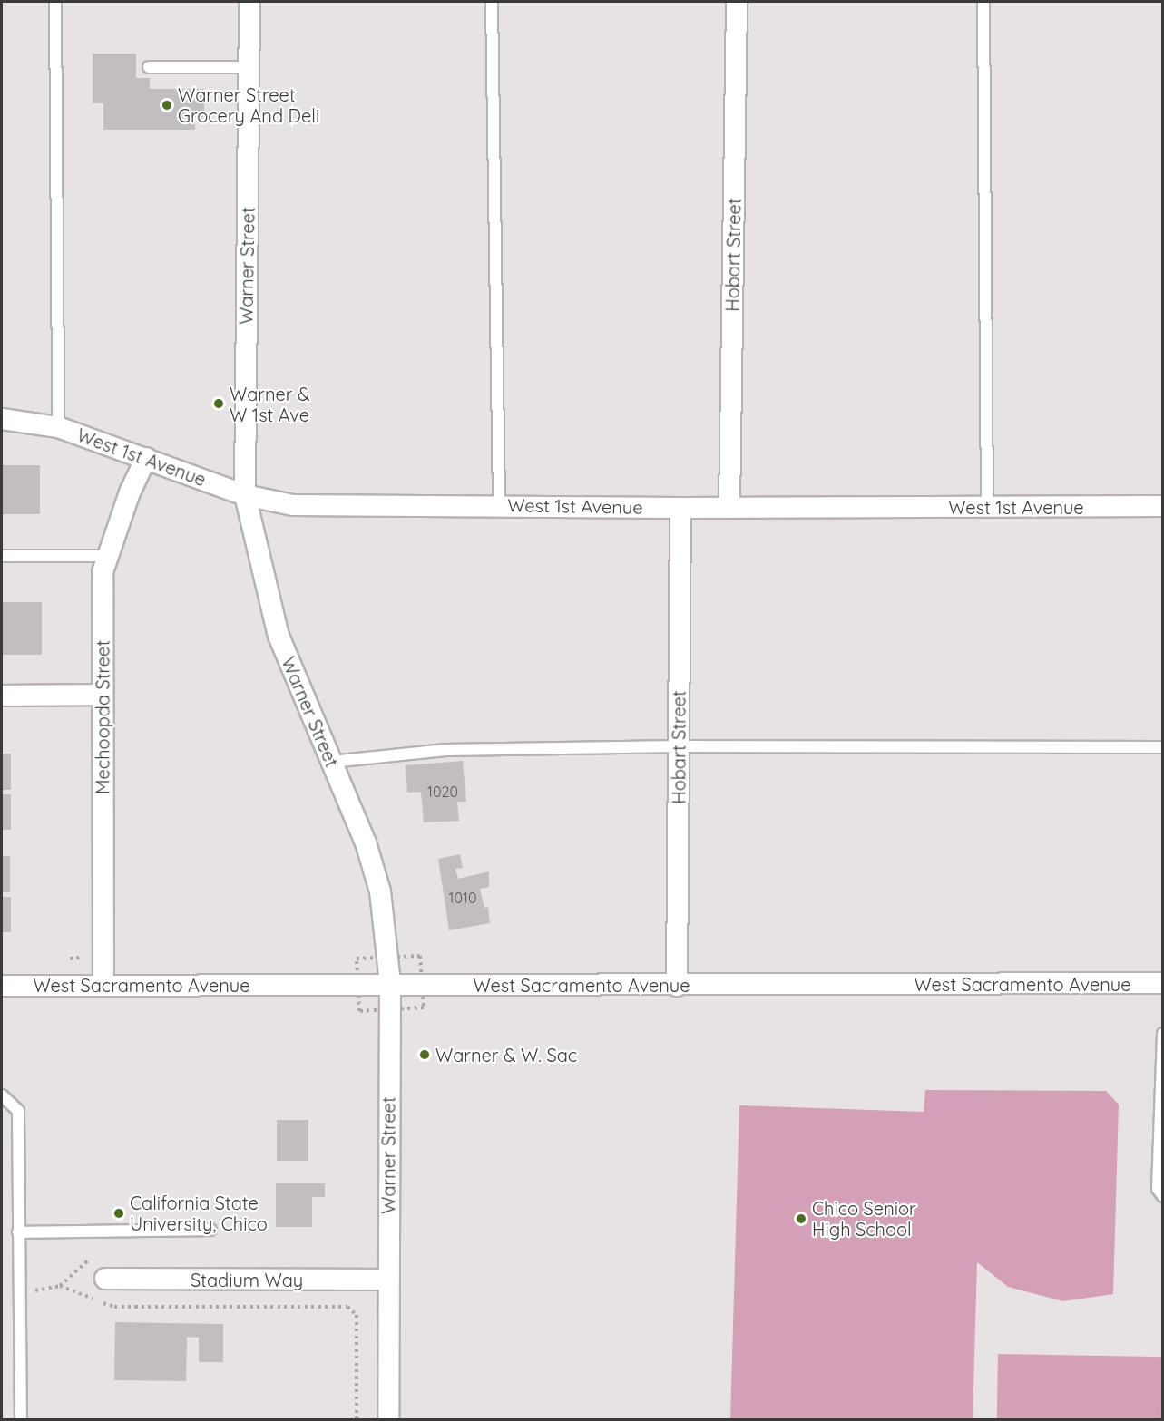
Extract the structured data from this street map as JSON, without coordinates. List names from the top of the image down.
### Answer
{
  "streets": {
    "street": [
      "Hobart Street",
      "Warner Street",
      "West 1st Avenue",
      "Mechoopda Street",
      "West Sacramento Avenue",
      "Stadium Way"
    ]
  },
  "crossings": [
    ["Hobart Street", "West 1st Avenue"],
    ["Hobart Street", "West Sacramento Avenue"],
    ["Warner Street", "West 1st Avenue"],
    ["Warner Street", "West Sacramento Avenue"],
    ["Warner Street", "Stadium Way"],
    ["West 1st Avenue", "Mechoopda Street"],
    ["Mechoopda Street", "West Sacramento Avenue"]
  ],
  "places": [
    "Warner Street Grocery And Deli",
    "Warner & W 1st Ave",
    "Warner & W. Sac",
    "California State University, Chico",
    "Chico Senior High School"
  ],
  "house_numbers": ["1020", "1010"]
}
